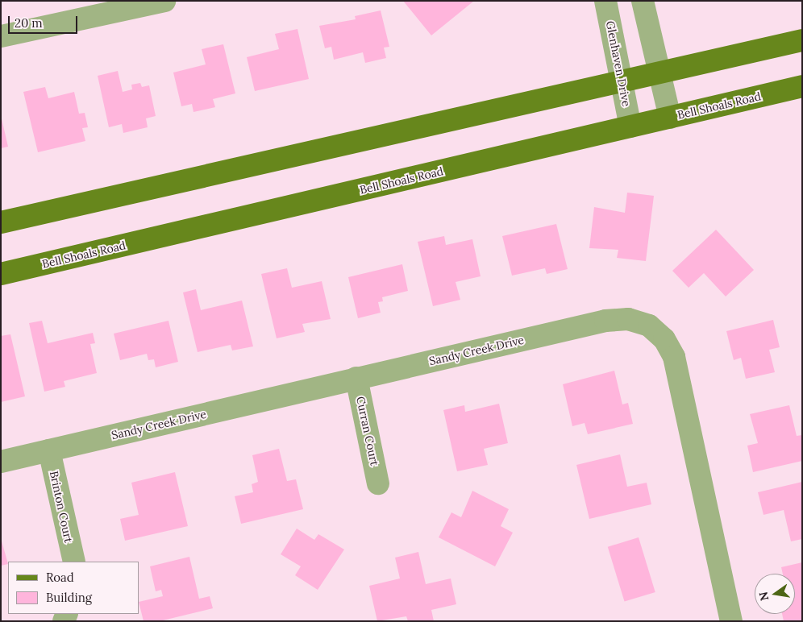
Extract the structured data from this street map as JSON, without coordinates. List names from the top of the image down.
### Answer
{
  "streets": {
    "main road": ["Bell Shoals Road"],
    "street": [
      "Glenhaven Drive",
      "Sandy Creek Drive",
      "Curran Court",
      "Brinton Court"
    ]
  },
  "crossings": [
    ["Glenhaven Drive", "Bell Shoals Road"],
    ["Sandy Creek Drive", "Curran Court"],
    ["Sandy Creek Drive", "Brinton Court"]
  ],
  "legend": ["Road", "Building"],
  "scale_bar": "20 m",
  "north": "left"
}
